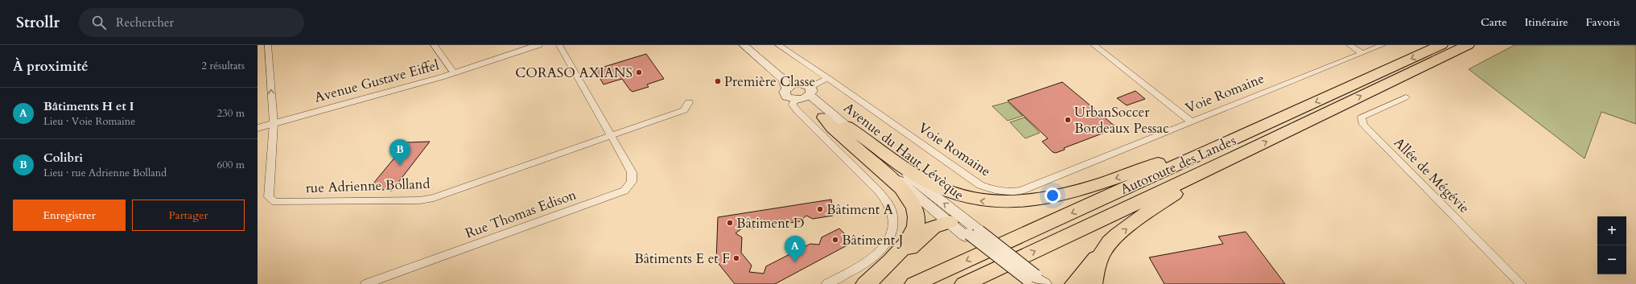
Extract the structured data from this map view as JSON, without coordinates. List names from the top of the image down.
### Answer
{
  "streets": {
    "highway": ["Autoroute des Landes"],
    "main road": ["Avenue du Haut Lévèque"],
    "street": [
      "Avenue Gustave Eiffel",
      "Voie Romaine",
      "Allée de Mégévie",
      "rue Adrienne Bolland",
      "Rue Thomas Edison"
    ]
  },
  "crossings": [
    ["Avenue Gustave Eiffel", "rue Adrienne Bolland"],
    ["rue Adrienne Bolland", "Rue Thomas Edison"]
  ],
  "places": [
    "CORASO AXIANS",
    "Première Classe",
    "UrbanSoccer Bordeaux Pessac",
    "Bâtiment A",
    "Bâtiment D",
    "Bâtiment J",
    "Bâtiments E et F"
  ],
  "page": {
    "header": "Strollr",
    "search": "Rechercher",
    "nav": ["Carte", "Itinéraire", "Favoris"],
    "heading": ["À proximité", "2 résultats"],
    "list": [
      {
        "mark": "A",
        "name": "Bâtiments H et I",
        "note": "Lieu · Voie Romaine",
        "value": "230 m"
      },
      {
        "mark": "B",
        "name": "Colibri",
        "note": "Lieu · rue Adrienne Bolland",
        "value": "600 m"
      }
    ],
    "pins": ["B", "A"],
    "buttons": ["Enregistrer", "Partager"],
    "map_buttons": ["+", "−"]
  }
}
